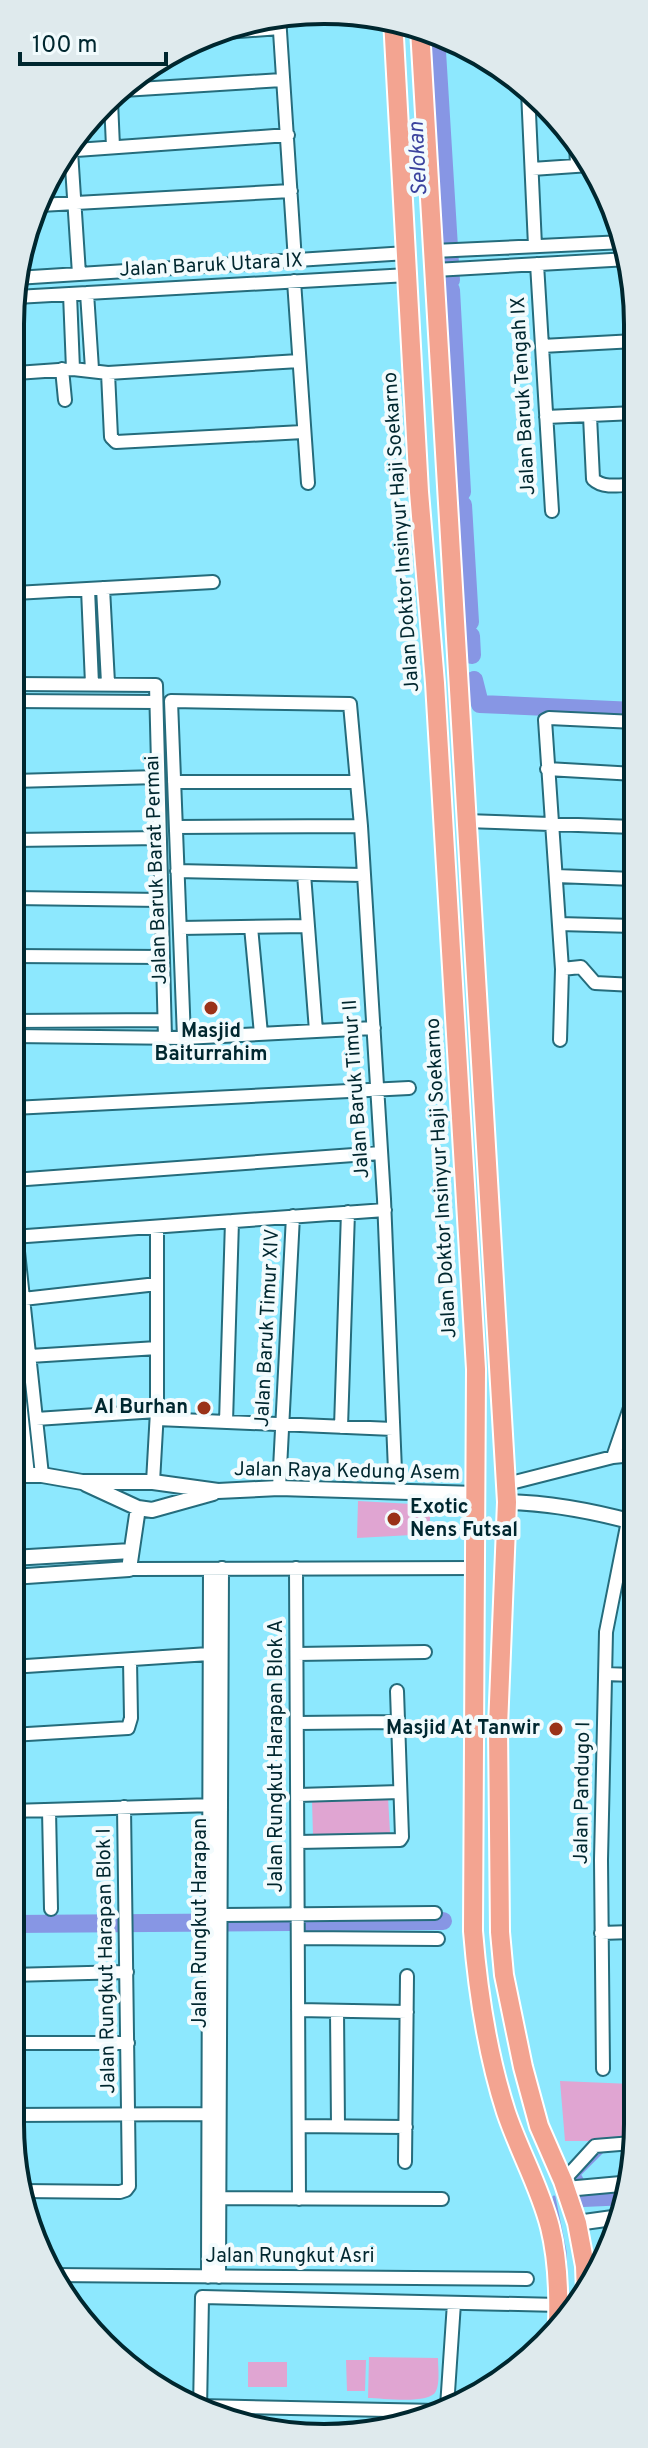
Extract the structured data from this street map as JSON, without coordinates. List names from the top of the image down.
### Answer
{
  "streets": {
    "main road": ["Jalan Doktor Insinyur Haji Soekarno"],
    "street": [
      "Jalan Baruk Utara IX",
      "Jalan Baruk Tengah IX",
      "Jalan Baruk Barat Permai",
      "Jalan Baruk Timur II",
      "Jalan Baruk Timur XIV",
      "Jalan Raya Kedung Asem",
      "Jalan Rungkut Harapan Blok A",
      "Jalan Pandugo I",
      "Jalan Rungkut Harapan",
      "Jalan Rungkut Harapan Blok I",
      "Jalan Rungkut Asri"
    ]
  },
  "crossings": [
    ["Jalan Baruk Utara IX", "Jalan Doktor Insinyur Haji Soekarno"],
    ["Jalan Doktor Insinyur Haji Soekarno", "Jalan Raya Kedung Asem"],
    ["Jalan Baruk Barat Permai", "Jalan Baruk Timur II"],
    ["Jalan Baruk Timur II", "Jalan Raya Kedung Asem"],
    ["Jalan Baruk Timur XIV", "Jalan Raya Kedung Asem"],
    ["Jalan Rungkut Harapan Blok A", "Jalan Rungkut Harapan"],
    ["Jalan Rungkut Harapan", "Jalan Rungkut Asri"]
  ],
  "water": ["Selokan"],
  "places": [
    "Masjid Baiturrahim",
    "Al Burhan",
    "Exotic Nens Futsal",
    "Masjid At Tanwir"
  ],
  "scale_bar": "100 m"
}
